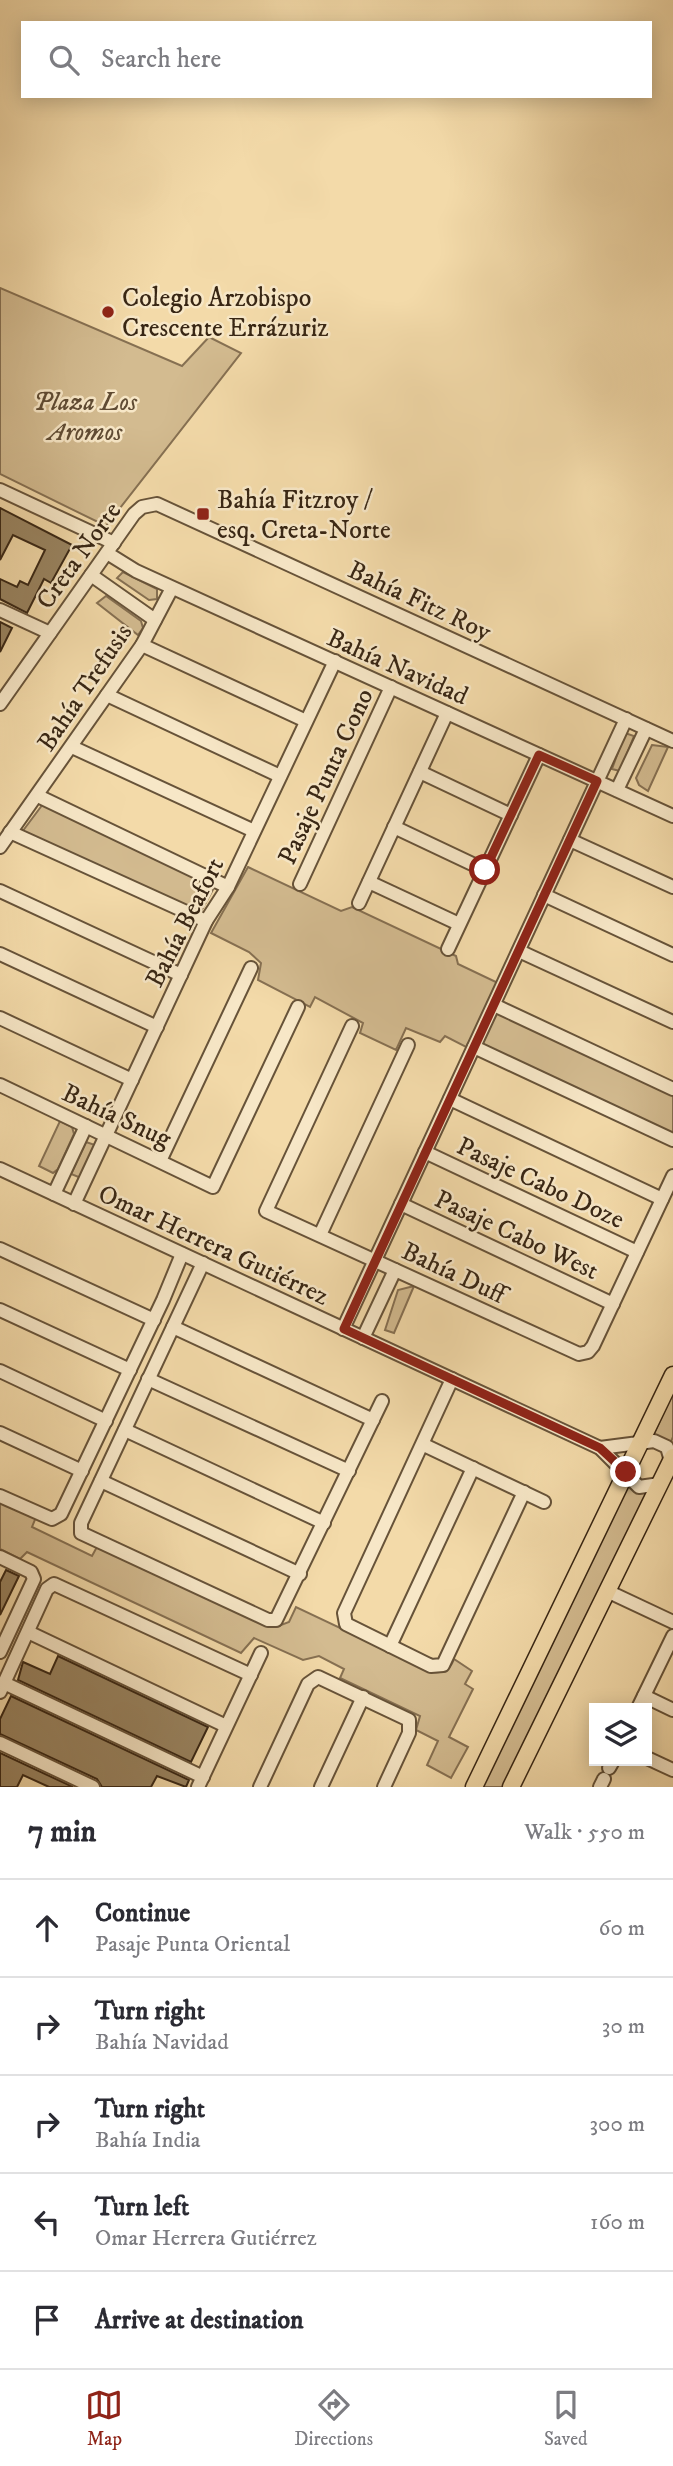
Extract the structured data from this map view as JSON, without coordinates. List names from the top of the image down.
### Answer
{
  "streets": {
    "street": [
      "Creta Norte",
      "Bahía Fitz Roy",
      "Bahía Navidad",
      "Bahía Trefusis",
      "Pasaje Punta Cono",
      "Bahía Beafort",
      "Bahía Snug",
      "Pasaje Cabo Doze",
      "Pasaje Cabo West",
      "Omar Herrera Gutiérrez",
      "Bahía Duff"
    ]
  },
  "crossings": [
    ["Creta Norte", "Bahía Fitz Roy"],
    ["Creta Norte", "Bahía Navidad"],
    ["Creta Norte", "Bahía Trefusis"],
    ["Bahía Navidad", "Bahía Trefusis"],
    ["Bahía Navidad", "Pasaje Punta Cono"],
    ["Bahía Navidad", "Bahía Beafort"],
    ["Bahía Beafort", "Bahía Snug"],
    ["Bahía Beafort", "Omar Herrera Gutiérrez"],
    ["Pasaje Cabo West", "Bahía Duff"]
  ],
  "parks": ["Plaza Los Aromos"],
  "places": {
    "other": ["Colegio Arzobispo Crescente Errázuriz"],
    "transit": ["Bahía Fitzroy / esq. Creta-Norte"]
  },
  "page": {
    "search": "Search here",
    "heading": ["7 min", "Walk · 550 m"],
    "list": [
      ["Continue", "Pasaje Punta Oriental", "60 m"],
      ["Turn right", "Bahía Navidad", "30 m"],
      ["Turn right", "Bahía India", "300 m"],
      ["Turn left", "Omar Herrera Gutiérrez", "160 m"],
      "Arrive at destination"
    ],
    "nav": ["Map", "Directions", "Saved"]
  }
}
